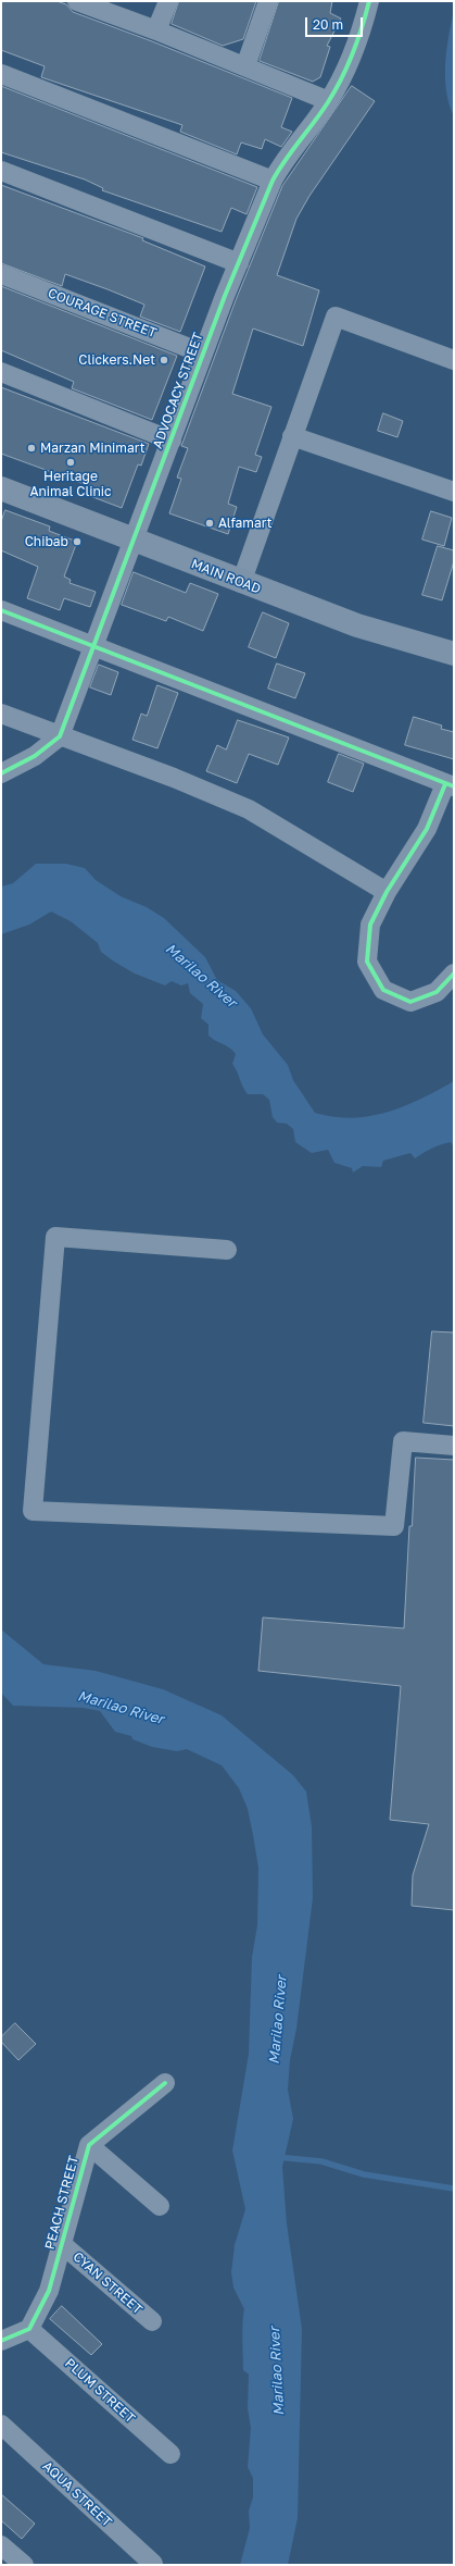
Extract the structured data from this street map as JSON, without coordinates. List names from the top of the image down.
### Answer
{
  "streets": {
    "main road": ["MAIN ROAD"],
    "street": [
      "COURAGE STREET",
      "ADVOCACY STREET",
      "PEACH STREET",
      "CYAN STREET",
      "PLUM STREET",
      "AQUA STREET"
    ]
  },
  "crossings": [
    ["COURAGE STREET", "ADVOCACY STREET"],
    ["ADVOCACY STREET", "MAIN ROAD"],
    ["PEACH STREET", "CYAN STREET"],
    ["PEACH STREET", "PLUM STREET"]
  ],
  "water": ["Marilao River"],
  "places": [
    "Clickers.Net",
    "Marzan Minimart",
    "Heritage Animal Clinic",
    "Alfamart",
    "Chibab"
  ],
  "scale_bar": "20 m"
}
